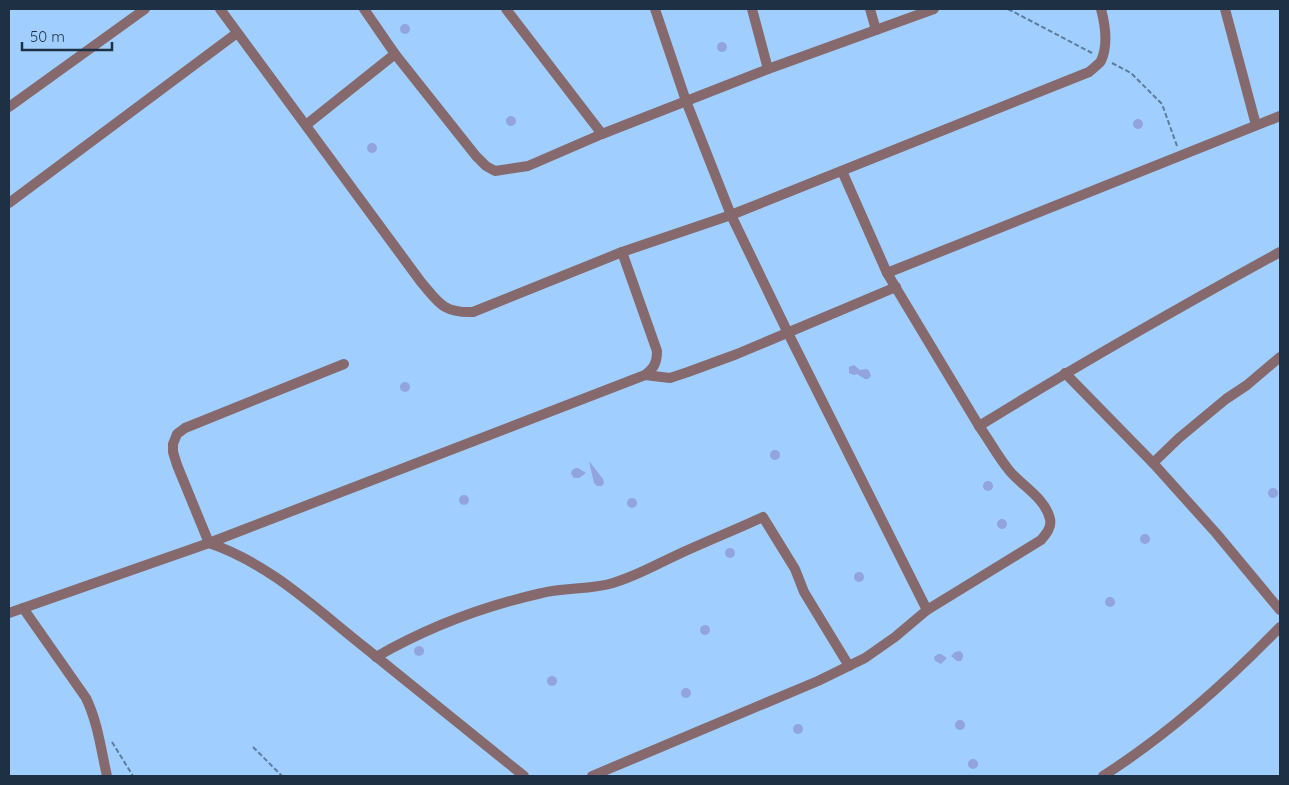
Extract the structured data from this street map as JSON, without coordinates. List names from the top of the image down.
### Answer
{
  "scale_bar": "50 m"
}
